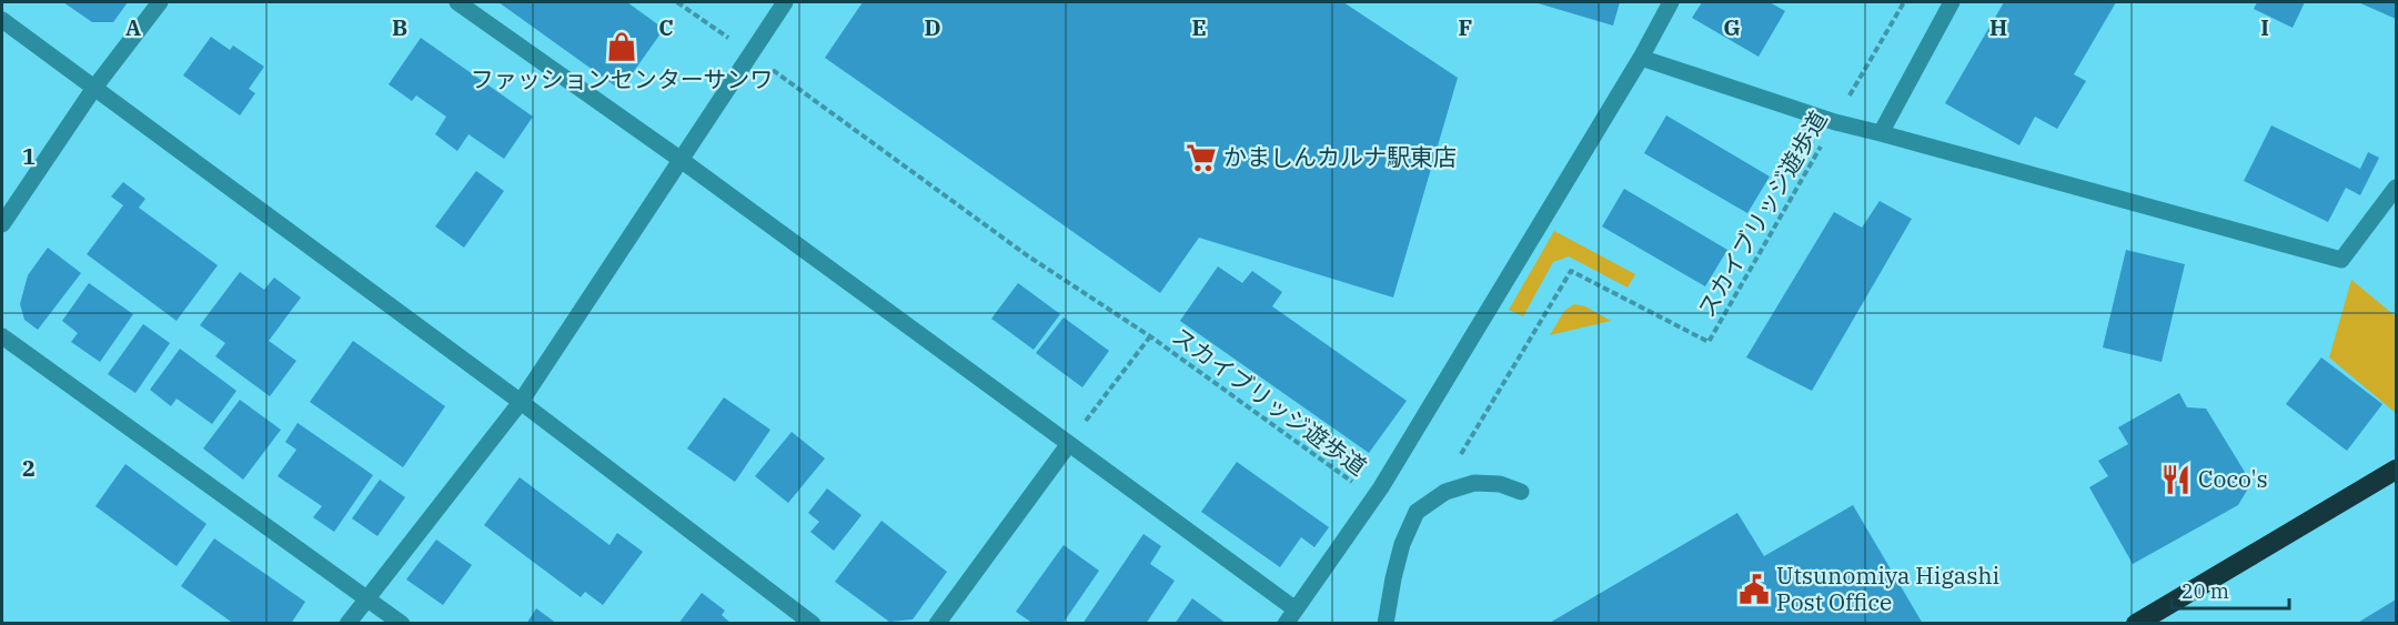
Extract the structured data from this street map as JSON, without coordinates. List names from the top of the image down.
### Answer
{
  "streets": {
    "path": ["スカイブリッジ遊歩道"]
  },
  "places": {
    "shop": ["ファッションセンターサンワ"],
    "supermarket": ["かましんカルナ駅東店"],
    "restaurant": ["Coco's"],
    "public building": ["Utsunomiya Higashi Post Office"]
  },
  "scale_bar": "20 m",
  "grid": {
    "columns": [
      "A",
      "B",
      "C",
      "D",
      "E",
      "F",
      "G",
      "H",
      "I"
    ],
    "rows": ["1", "2"]
  }
}
